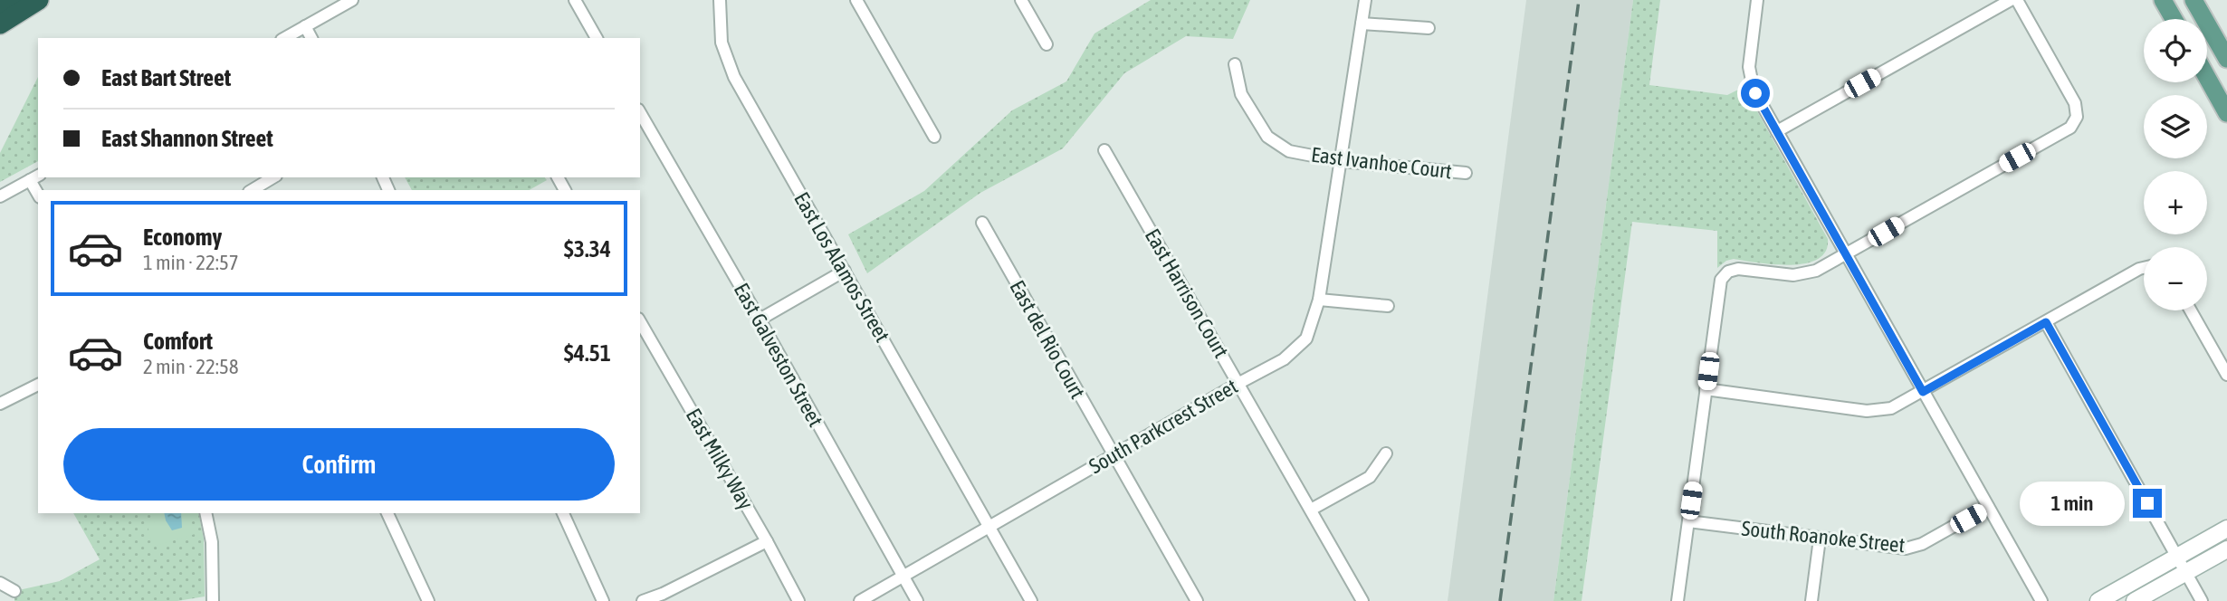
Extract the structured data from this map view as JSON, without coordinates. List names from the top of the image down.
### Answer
{
  "streets": {
    "street": [
      "East Ivanhoe Court",
      "East Los Alamos Street",
      "East Harrison Court",
      "East del Rio Court",
      "East Galveston Street",
      "South Parkcrest Street",
      "East Milky Way",
      "South Roanoke Street"
    ]
  },
  "crossings": [
    ["East Ivanhoe Court", "South Parkcrest Street"],
    ["East Los Alamos Street", "South Parkcrest Street"],
    ["East Harrison Court", "South Parkcrest Street"],
    ["East del Rio Court", "South Parkcrest Street"],
    ["East Galveston Street", "South Parkcrest Street"]
  ],
  "page": {
    "map_buttons": ["+", "−"],
    "banner": ["East Bart Street", "East Shannon Street"],
    "list": [
      {
        "name": "Economy",
        "note": "1 min · 22:57",
        "value": "$3.34"
      },
      {
        "name": "Comfort",
        "note": "2 min · 22:58",
        "value": "$4.51"
      }
    ],
    "buttons": "Confirm",
    "bubble": "1 min"
  }
}
